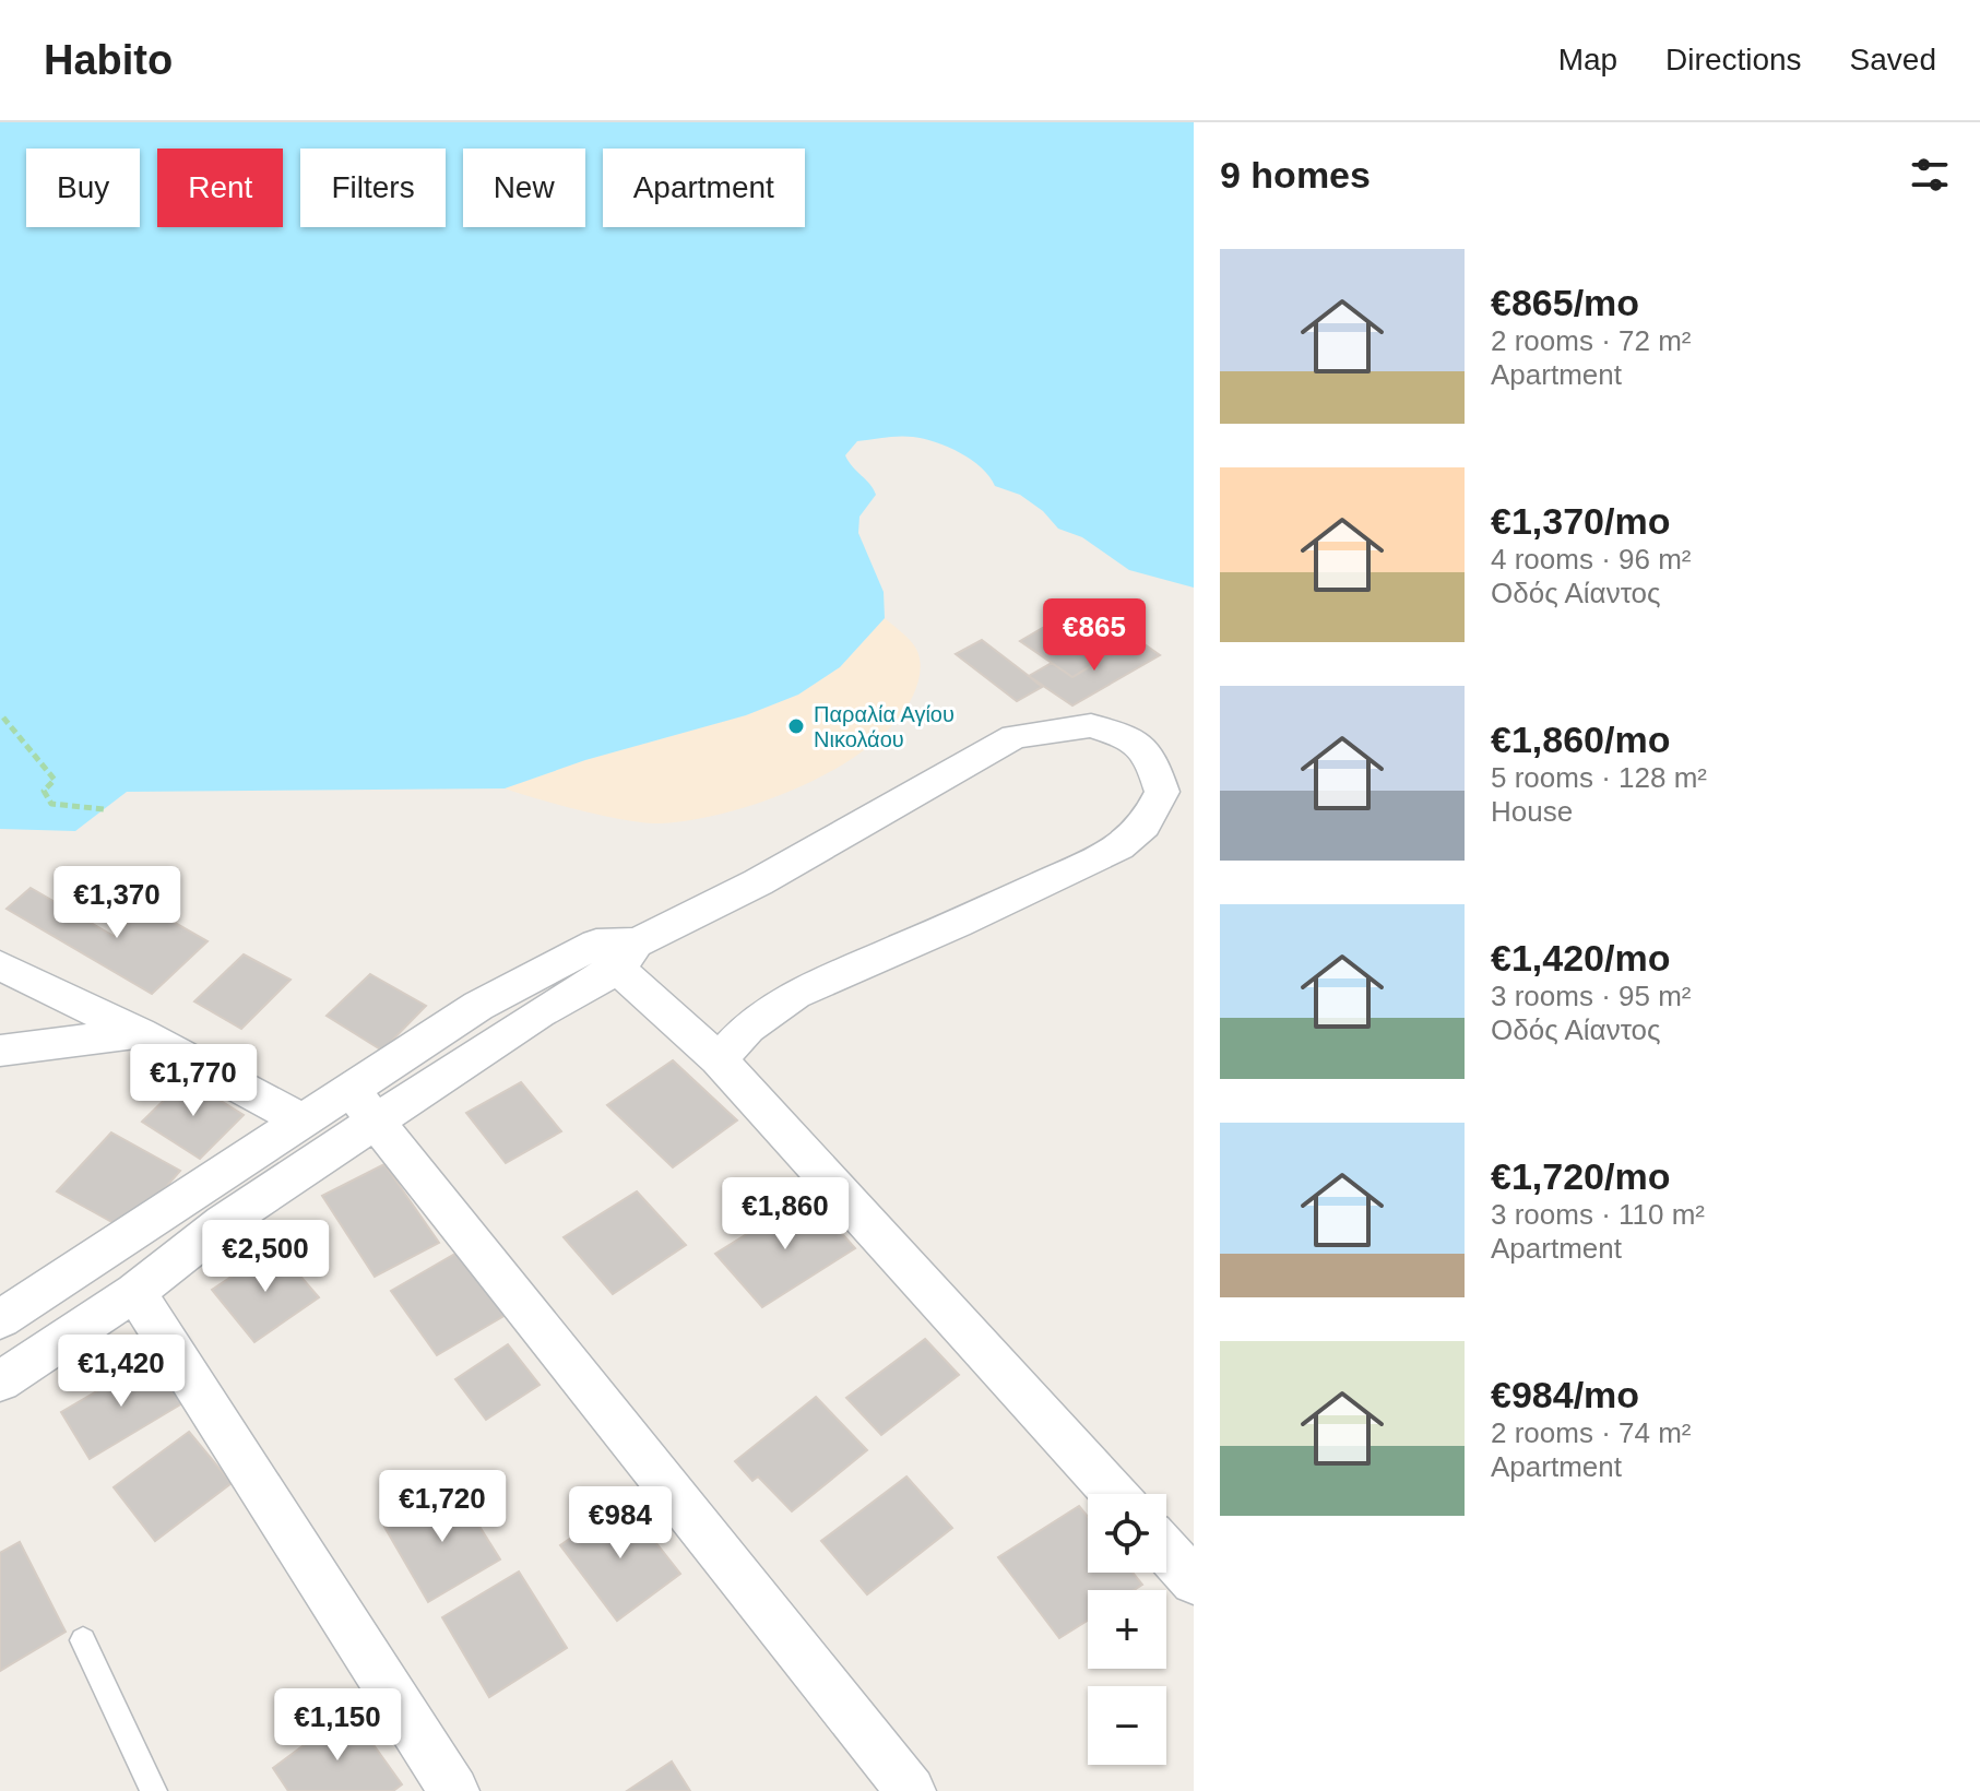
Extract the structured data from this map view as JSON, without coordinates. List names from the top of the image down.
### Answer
{
  "places": ["Παραλία Αγίου Νικολάου"],
  "page": {
    "header": "Habito",
    "nav": ["Map", "Directions", "Saved"],
    "heading": "9 homes",
    "chip": [
      "Buy",
      "Rent",
      "Filters",
      "New",
      "Apartment"
    ],
    "list": [
      {
        "name": "€865/mo",
        "note": "2 rooms · 72 m² · Apartment"
      },
      {
        "name": "€1,370/mo",
        "note": "4 rooms · 96 m² · Οδός Αίαντος"
      },
      {
        "name": "€1,860/mo",
        "note": "5 rooms · 128 m² · House"
      },
      {
        "name": "€1,420/mo",
        "note": "3 rooms · 95 m² · Οδός Αίαντος"
      },
      {
        "name": "€1,720/mo",
        "note": "3 rooms · 110 m² · Apartment"
      },
      {
        "name": "€984/mo",
        "note": "2 rooms · 74 m² · Apartment"
      }
    ],
    "price": [
      "€865",
      "€1,370",
      "€1,770",
      "€1,860",
      "€2,500",
      "€1,420",
      "€1,720",
      "€984",
      "€1,150"
    ],
    "map_buttons": ["+", "−"]
  }
}
